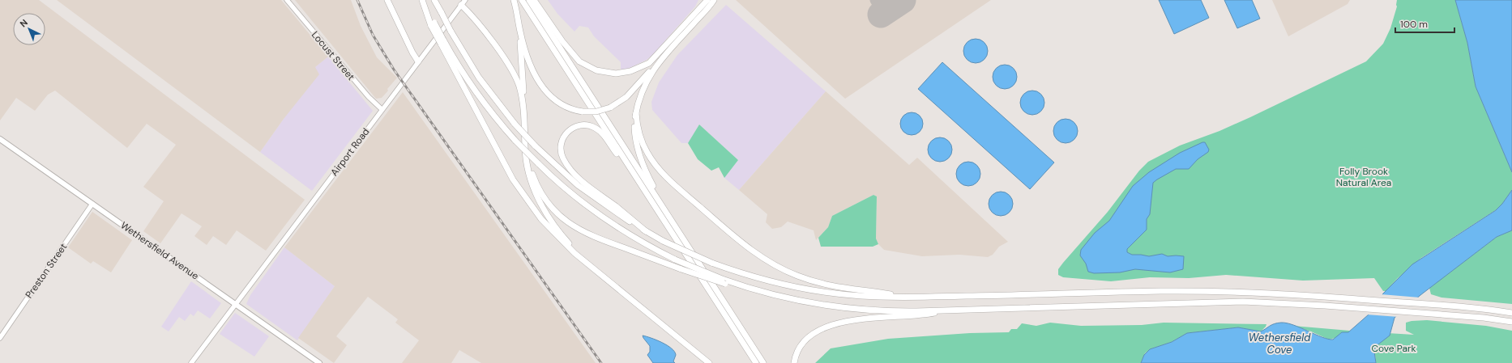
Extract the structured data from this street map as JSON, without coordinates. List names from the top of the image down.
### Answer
{
  "streets": {
    "main road": [
      "Locust Street",
      "Airport Road",
      "Wethersfield Avenue",
      "Preston Street"
    ]
  },
  "crossings": [
    ["Locust Street", "Airport Road"],
    ["Airport Road", "Wethersfield Avenue"],
    ["Wethersfield Avenue", "Preston Street"]
  ],
  "water": ["Wethersfield Cove"],
  "parks": ["Folly Brook Natural Area", "Cove Park"],
  "scale_bar": "100 m",
  "north": "top left"
}
